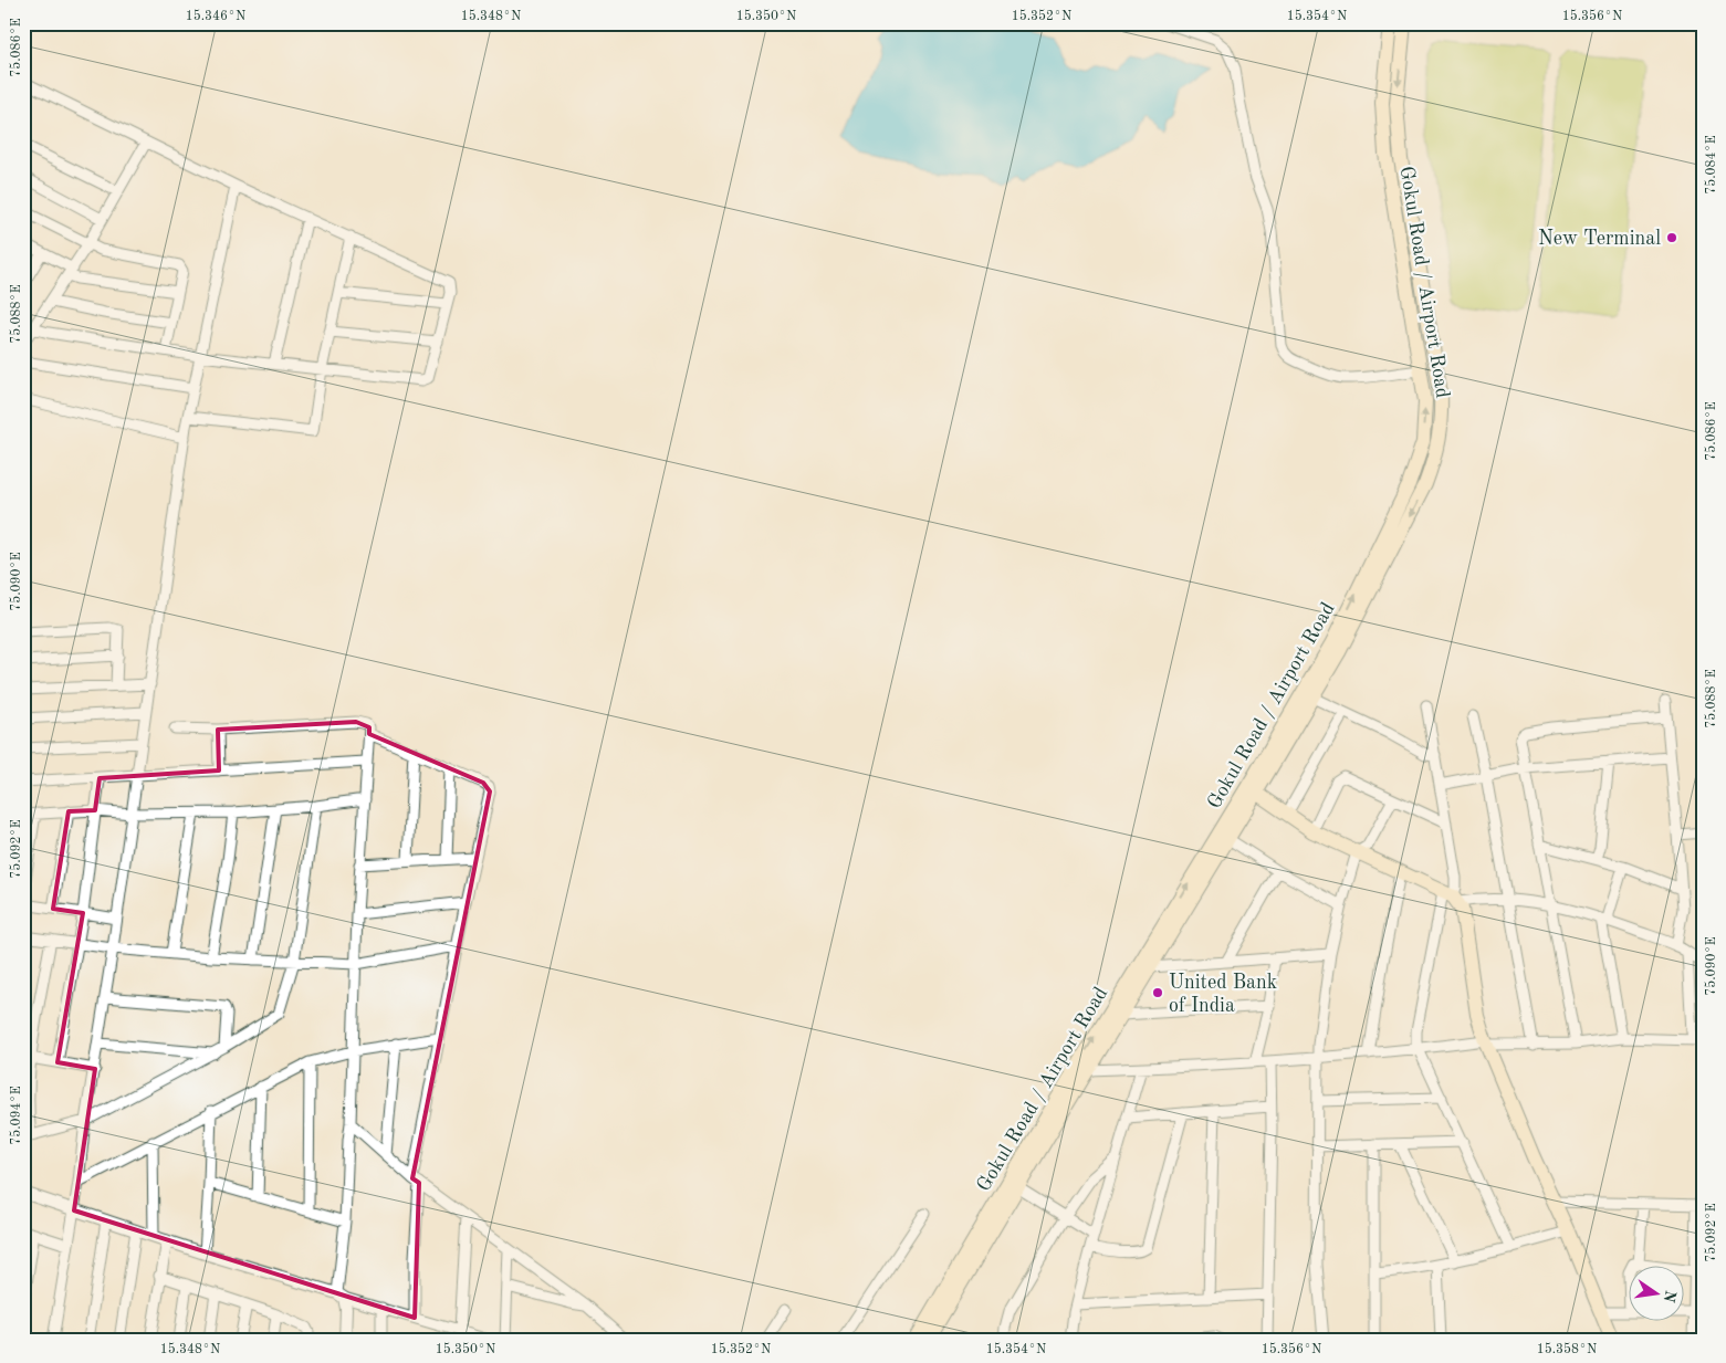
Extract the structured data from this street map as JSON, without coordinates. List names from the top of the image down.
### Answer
{
  "streets": {
    "main road": ["Gokul Road / Airport Road"]
  },
  "places": ["New Terminal", "United Bank of India"],
  "north": "right",
  "coordinates": [
    "15.346°N",
    "15.348°N",
    "15.350°N",
    "15.352°N",
    "15.354°N",
    "15.356°N",
    "75.086°E",
    "75.084°E",
    "75.088°E",
    "75.090°E",
    "75.092°E",
    "75.094°E",
    "15.358°N"
  ]
}
